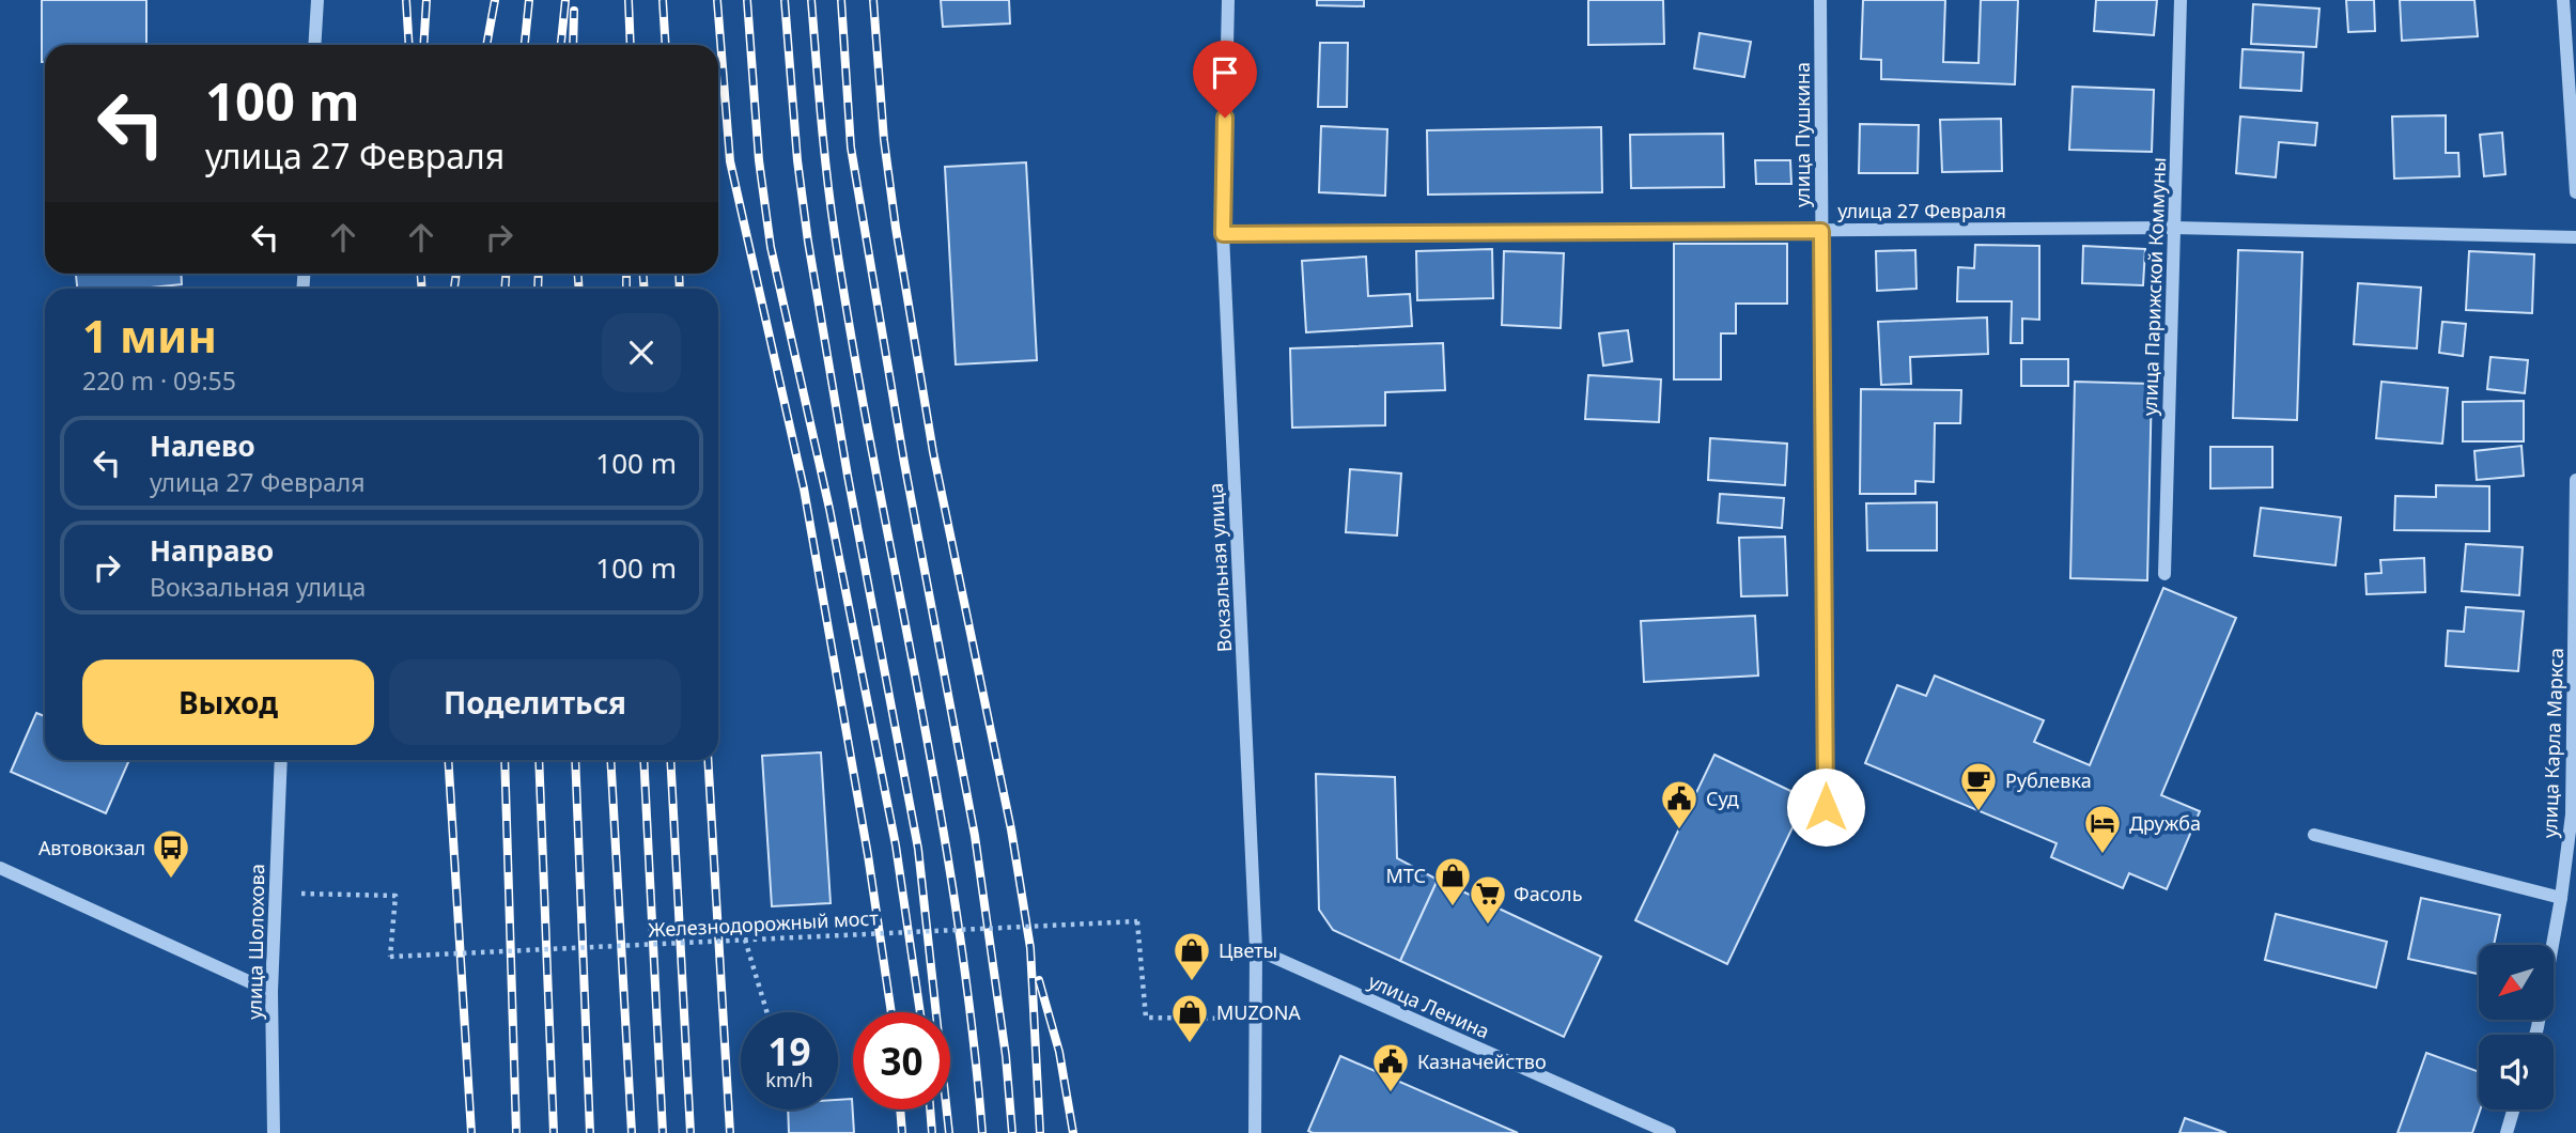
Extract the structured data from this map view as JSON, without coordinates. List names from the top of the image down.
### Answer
{
  "streets": {
    "street": [
      "улица Пушкина",
      "улица 27 Февраля",
      "улица Парижской Коммуны",
      "Вокзальная улица",
      "улица Карла Маркса",
      "улица Шолохова",
      "улица Ленина"
    ],
    "path": ["Железнодорожный мост"]
  },
  "crossings": [
    ["улица Пушкина", "улица 27 Февраля"],
    ["улица 27 Февраля", "улица Парижской Коммуны"],
    ["улица 27 Февраля", "Вокзальная улица"],
    ["Вокзальная улица", "Железнодорожный мост"],
    ["Вокзальная улица", "улица Ленина"],
    ["Железнодорожный мост", "улица Шолохова"]
  ],
  "places": {
    "cafe": ["Рублевка"],
    "public building": ["Суд", "Казначейство"],
    "hotel": ["Дружба"],
    "bus stop": ["Автовокзал"],
    "shop": ["МТС", "Цветы", "MUZONA"],
    "supermarket": ["Фасоль"]
  },
  "north": "bottom left",
  "page": {
    "turn": ["100 m", "улица 27 Февраля"],
    "heading": ["1 мин", "220 m · 09:55"],
    "list": [
      {
        "name": "Налево",
        "note": "улица 27 Февраля",
        "value": "100 m"
      },
      {
        "name": "Направо",
        "note": "Вокзальная улица",
        "value": "100 m"
      }
    ],
    "buttons": ["Выход", "Поделиться"],
    "speed": "19 km/h",
    "limit": "30"
  }
}
